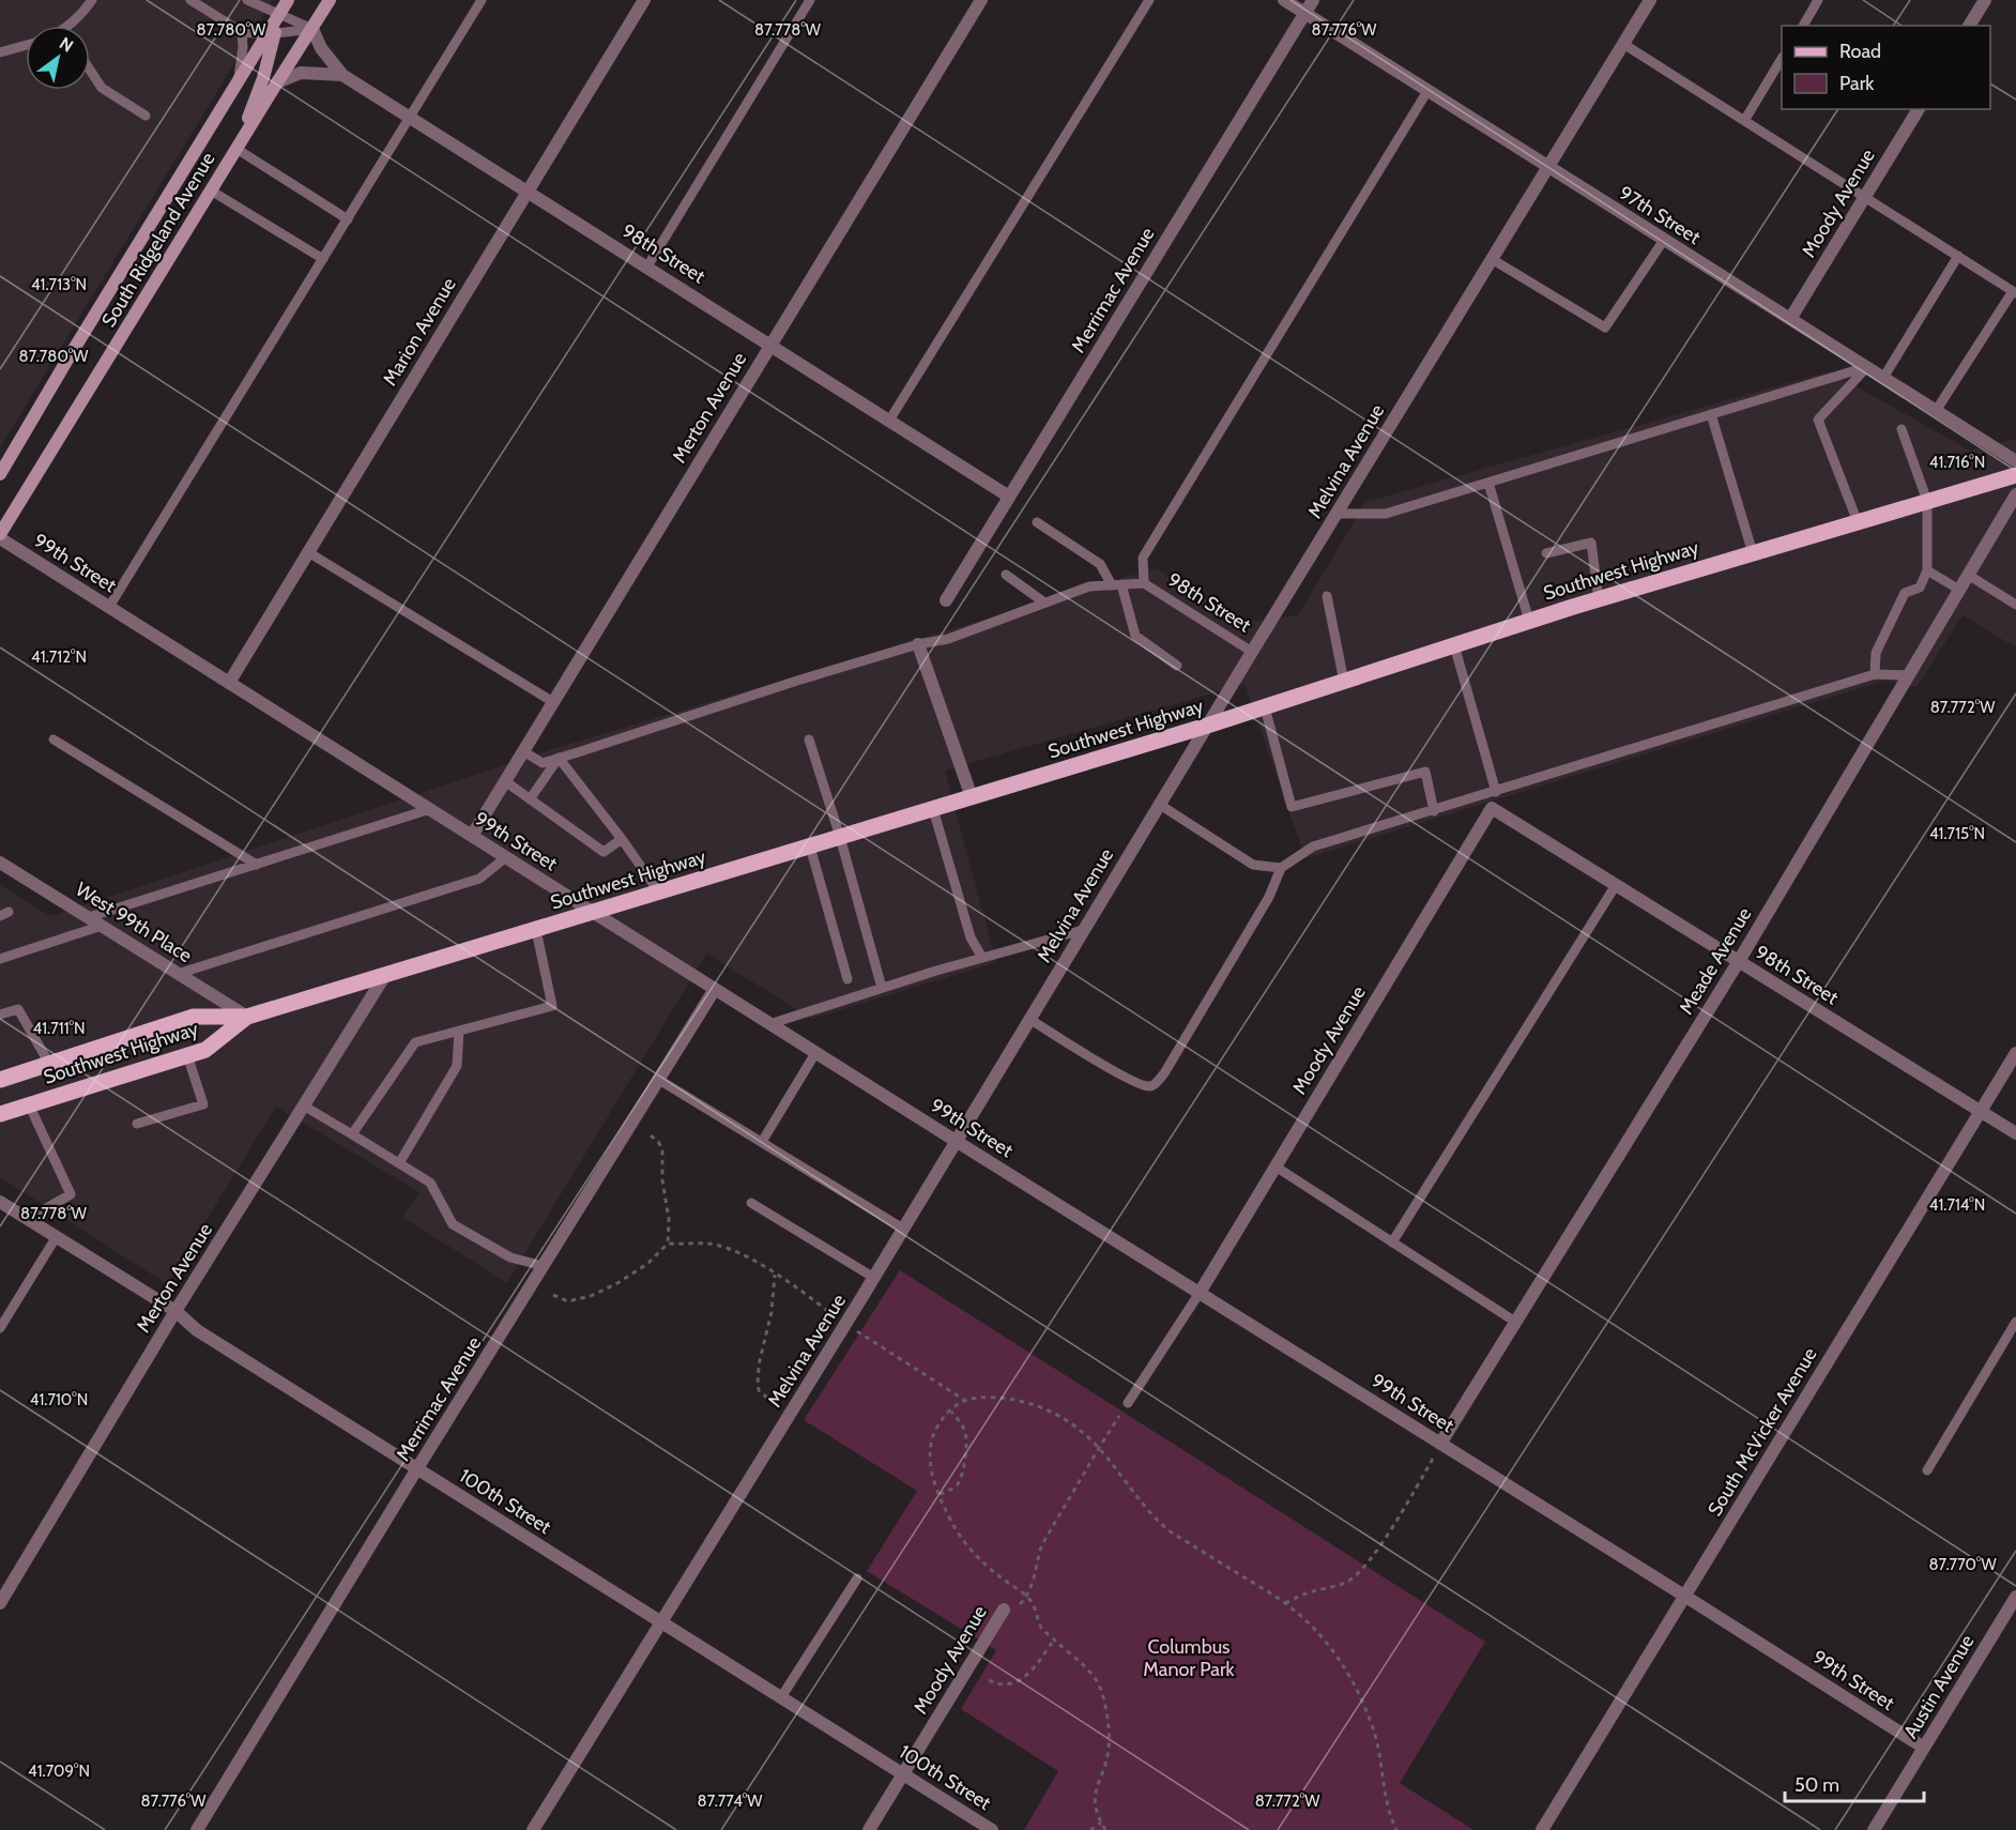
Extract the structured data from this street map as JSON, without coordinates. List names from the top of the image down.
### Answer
{
  "streets": {
    "main road": ["South Ridgeland Avenue", "Southwest Highway"],
    "street": [
      "Moody Avenue",
      "97th Street",
      "98th Street",
      "Merrimac Avenue",
      "Marion Avenue",
      "Merton Avenue",
      "Melvina Avenue",
      "99th Street",
      "West 99th Place",
      "Meade Avenue",
      "South McVicker Avenue",
      "100th Street",
      "Austin Avenue"
    ]
  },
  "crossings": [
    ["Moody Avenue", "97th Street"],
    ["Moody Avenue", "98th Street"],
    ["Moody Avenue", "99th Street"],
    ["Moody Avenue", "100th Street"],
    ["97th Street", "Merrimac Avenue"],
    ["97th Street", "Melvina Avenue"],
    ["South Ridgeland Avenue", "98th Street"],
    ["South Ridgeland Avenue", "99th Street"],
    ["98th Street", "Merrimac Avenue"],
    ["98th Street", "Marion Avenue"],
    ["98th Street", "Merton Avenue"],
    ["98th Street", "Melvina Avenue"],
    ["98th Street", "Meade Avenue"],
    ["98th Street", "South McVicker Avenue"],
    ["Merrimac Avenue", "99th Street"],
    ["Merrimac Avenue", "100th Street"],
    ["Marion Avenue", "99th Street"],
    ["Merton Avenue", "99th Street"],
    ["Merton Avenue", "Southwest Highway"],
    ["Merton Avenue", "100th Street"],
    ["Melvina Avenue", "99th Street"],
    ["Melvina Avenue", "Southwest Highway"],
    ["Melvina Avenue", "100th Street"],
    ["99th Street", "Southwest Highway"],
    ["99th Street", "Meade Avenue"],
    ["99th Street", "South McVicker Avenue"],
    ["99th Street", "Austin Avenue"],
    ["Southwest Highway", "West 99th Place"]
  ],
  "parks": ["Columbus Manor Park"],
  "legend": ["Road", "Park"],
  "scale_bar": "50 m",
  "north": "top right",
  "coordinates": [
    "87.780°W",
    "87.778°W",
    "87.776°W",
    "41.713°N",
    "41.716°N",
    "41.712°N",
    "87.772°W",
    "41.715°N",
    "41.711°N",
    "41.714°N",
    "41.710°N",
    "87.770°W",
    "41.709°N",
    "87.774°W"
  ]
}
